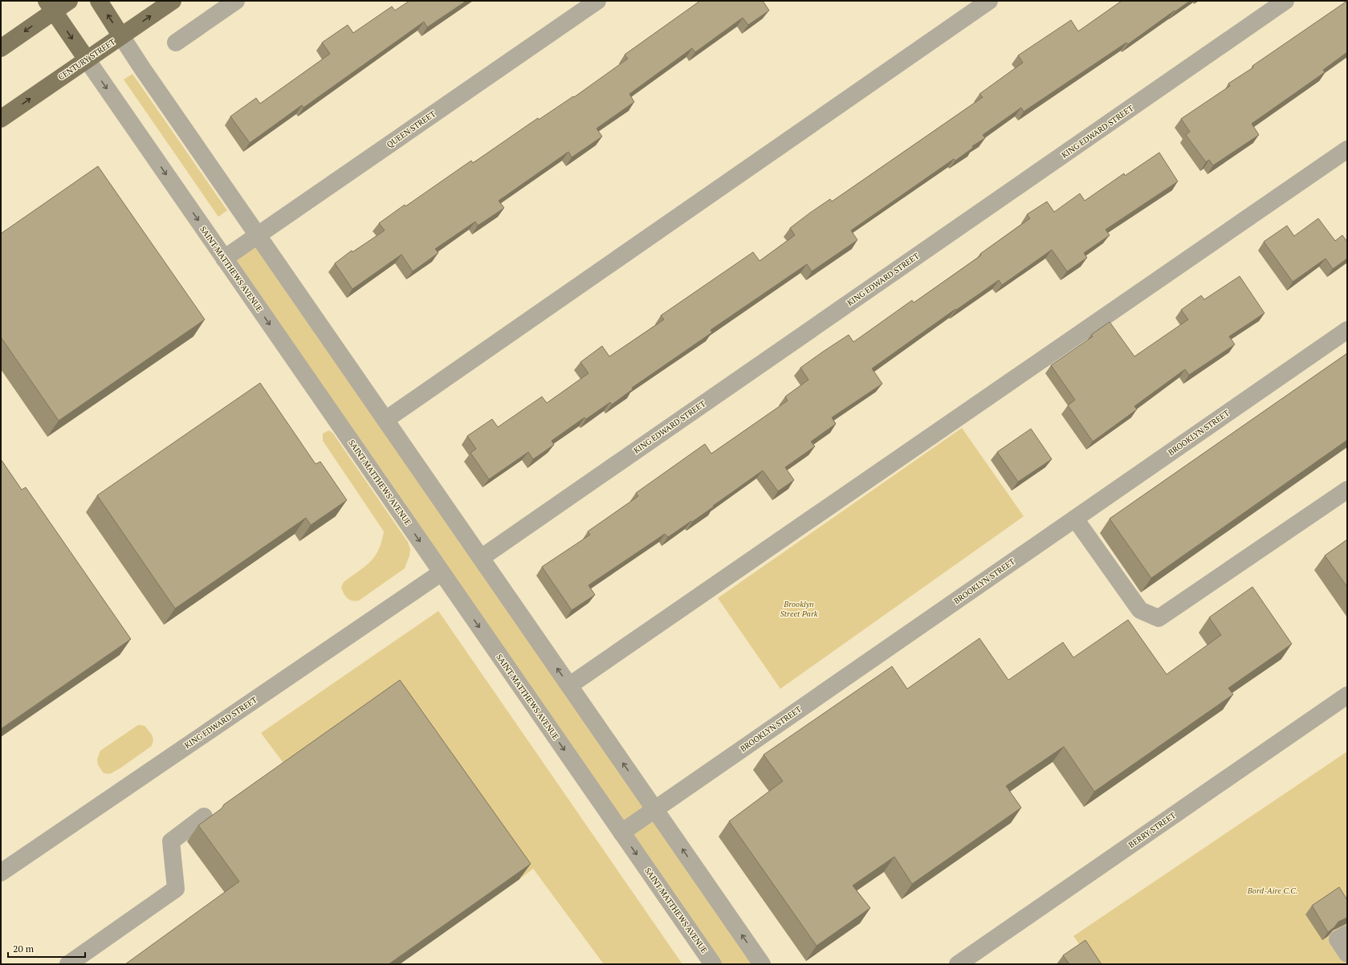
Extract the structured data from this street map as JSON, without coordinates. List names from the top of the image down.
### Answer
{
  "streets": {
    "main road": ["CENTURY STREET", "SAINT MATTHEWS AVENUE"],
    "street": [
      "QUEEN STREET",
      "KING EDWARD STREET",
      "BROOKLYN STREET",
      "BERRY STREET"
    ]
  },
  "crossings": [
    ["CENTURY STREET", "SAINT MATTHEWS AVENUE"],
    ["QUEEN STREET", "SAINT MATTHEWS AVENUE"],
    ["KING EDWARD STREET", "SAINT MATTHEWS AVENUE"],
    ["SAINT MATTHEWS AVENUE", "BROOKLYN STREET"]
  ],
  "one_way": ["SAINT MATTHEWS AVENUE"],
  "parks": ["Brooklyn Street Park", "Bord-Aire C.C."],
  "scale_bar": "20 m"
}
